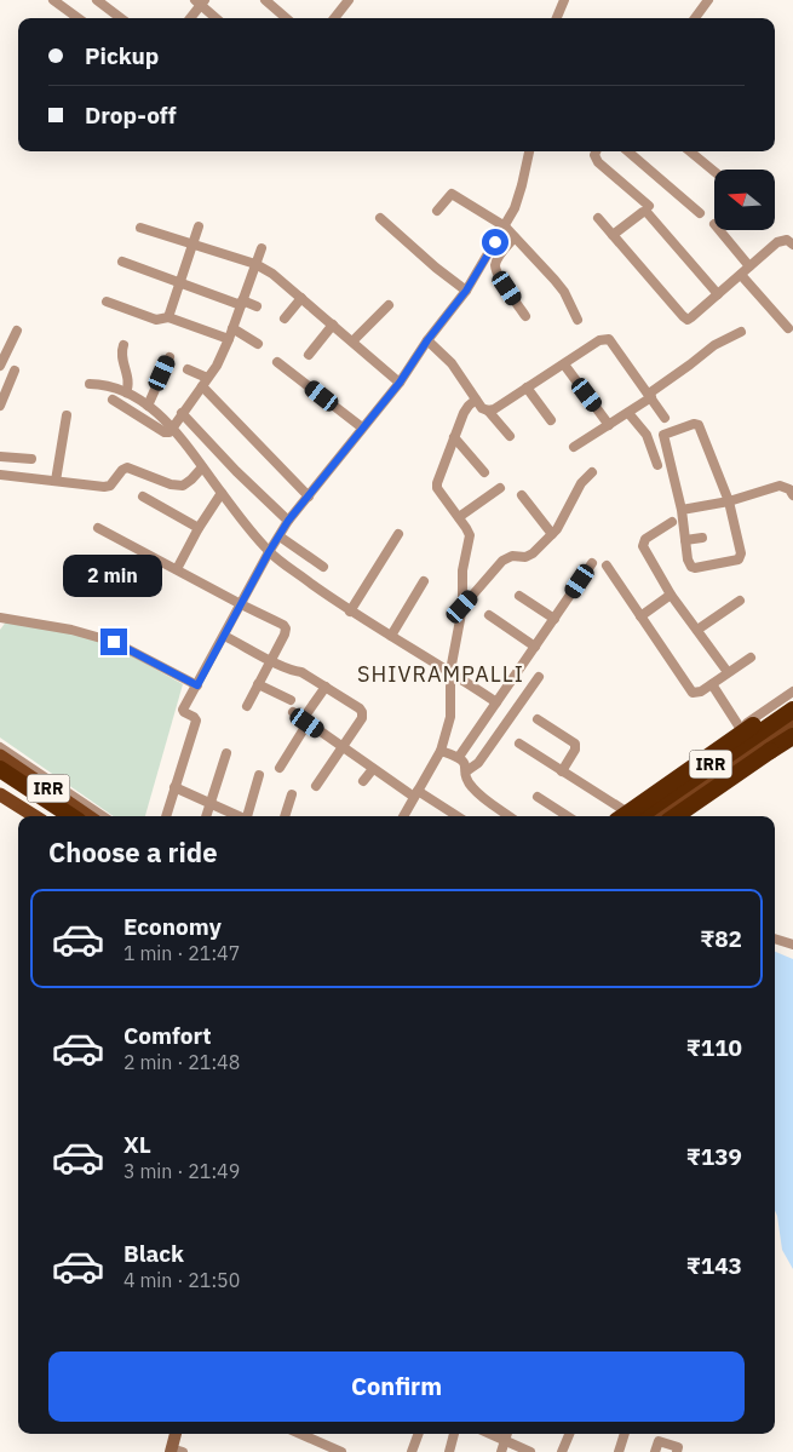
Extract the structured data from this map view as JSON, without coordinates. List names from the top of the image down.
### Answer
{
  "streets": {
    "main road": ["IRR"]
  },
  "districts": ["SHIVRAMPALLI"],
  "north": "left",
  "page": {
    "banner": ["Pickup", "Drop-off"],
    "bubble": "2 min",
    "heading": "Choose a ride",
    "list": [
      {
        "name": "Economy",
        "note": "1 min · 21:47",
        "value": "₹82"
      },
      {
        "name": "Comfort",
        "note": "2 min · 21:48",
        "value": "₹110"
      },
      {
        "name": "XL",
        "note": "3 min · 21:49",
        "value": "₹139"
      },
      {
        "name": "Black",
        "note": "4 min · 21:50",
        "value": "₹143"
      }
    ],
    "buttons": "Confirm"
  }
}
